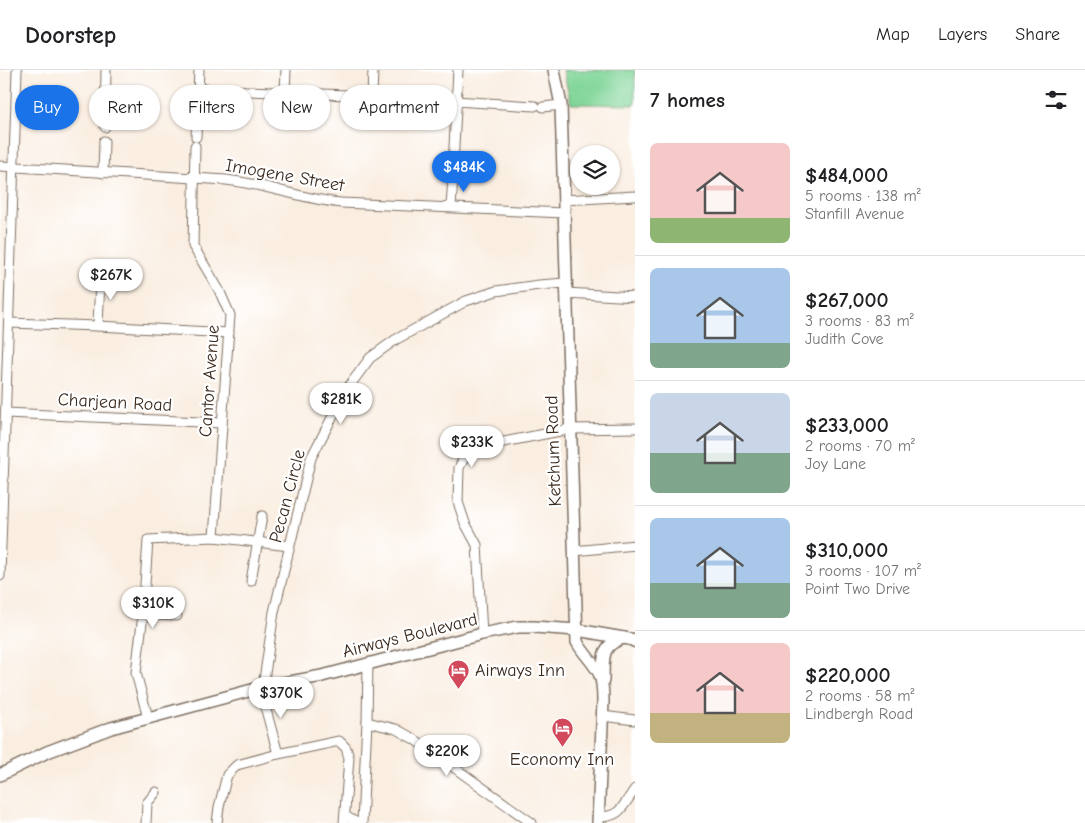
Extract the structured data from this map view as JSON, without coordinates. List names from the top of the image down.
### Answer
{
  "streets": {
    "main road": ["Ketchum Road", "Airways Boulevard"],
    "street": [
      "Imogene Street",
      "Cantor Avenue",
      "Charjean Road",
      "Pecan Circle"
    ]
  },
  "crossings": [
    ["Imogene Street", "Cantor Avenue"],
    ["Imogene Street", "Ketchum Road"],
    ["Cantor Avenue", "Charjean Road"],
    ["Ketchum Road", "Pecan Circle"],
    ["Ketchum Road", "Airways Boulevard"],
    ["Pecan Circle", "Airways Boulevard"]
  ],
  "places": {
    "hotel": ["Airways Inn", "Economy Inn"]
  },
  "page": {
    "header": "Doorstep",
    "nav": ["Map", "Layers", "Share"],
    "heading": "7 homes",
    "chip": [
      "Buy",
      "Rent",
      "Filters",
      "New",
      "Apartment"
    ],
    "list": [
      {
        "name": "$484,000",
        "note": "5 rooms · 138 m² · Stanfill Avenue"
      },
      {
        "name": "$267,000",
        "note": "3 rooms · 83 m² · Judith Cove"
      },
      {
        "name": "$233,000",
        "note": "2 rooms · 70 m² · Joy Lane"
      },
      {
        "name": "$310,000",
        "note": "3 rooms · 107 m² · Point Two Drive"
      },
      {
        "name": "$220,000",
        "note": "2 rooms · 58 m² · Lindbergh Road"
      }
    ],
    "price": [
      "$484K",
      "$267K",
      "$281K",
      "$233K",
      "$310K",
      "$370K",
      "$220K"
    ]
  }
}
